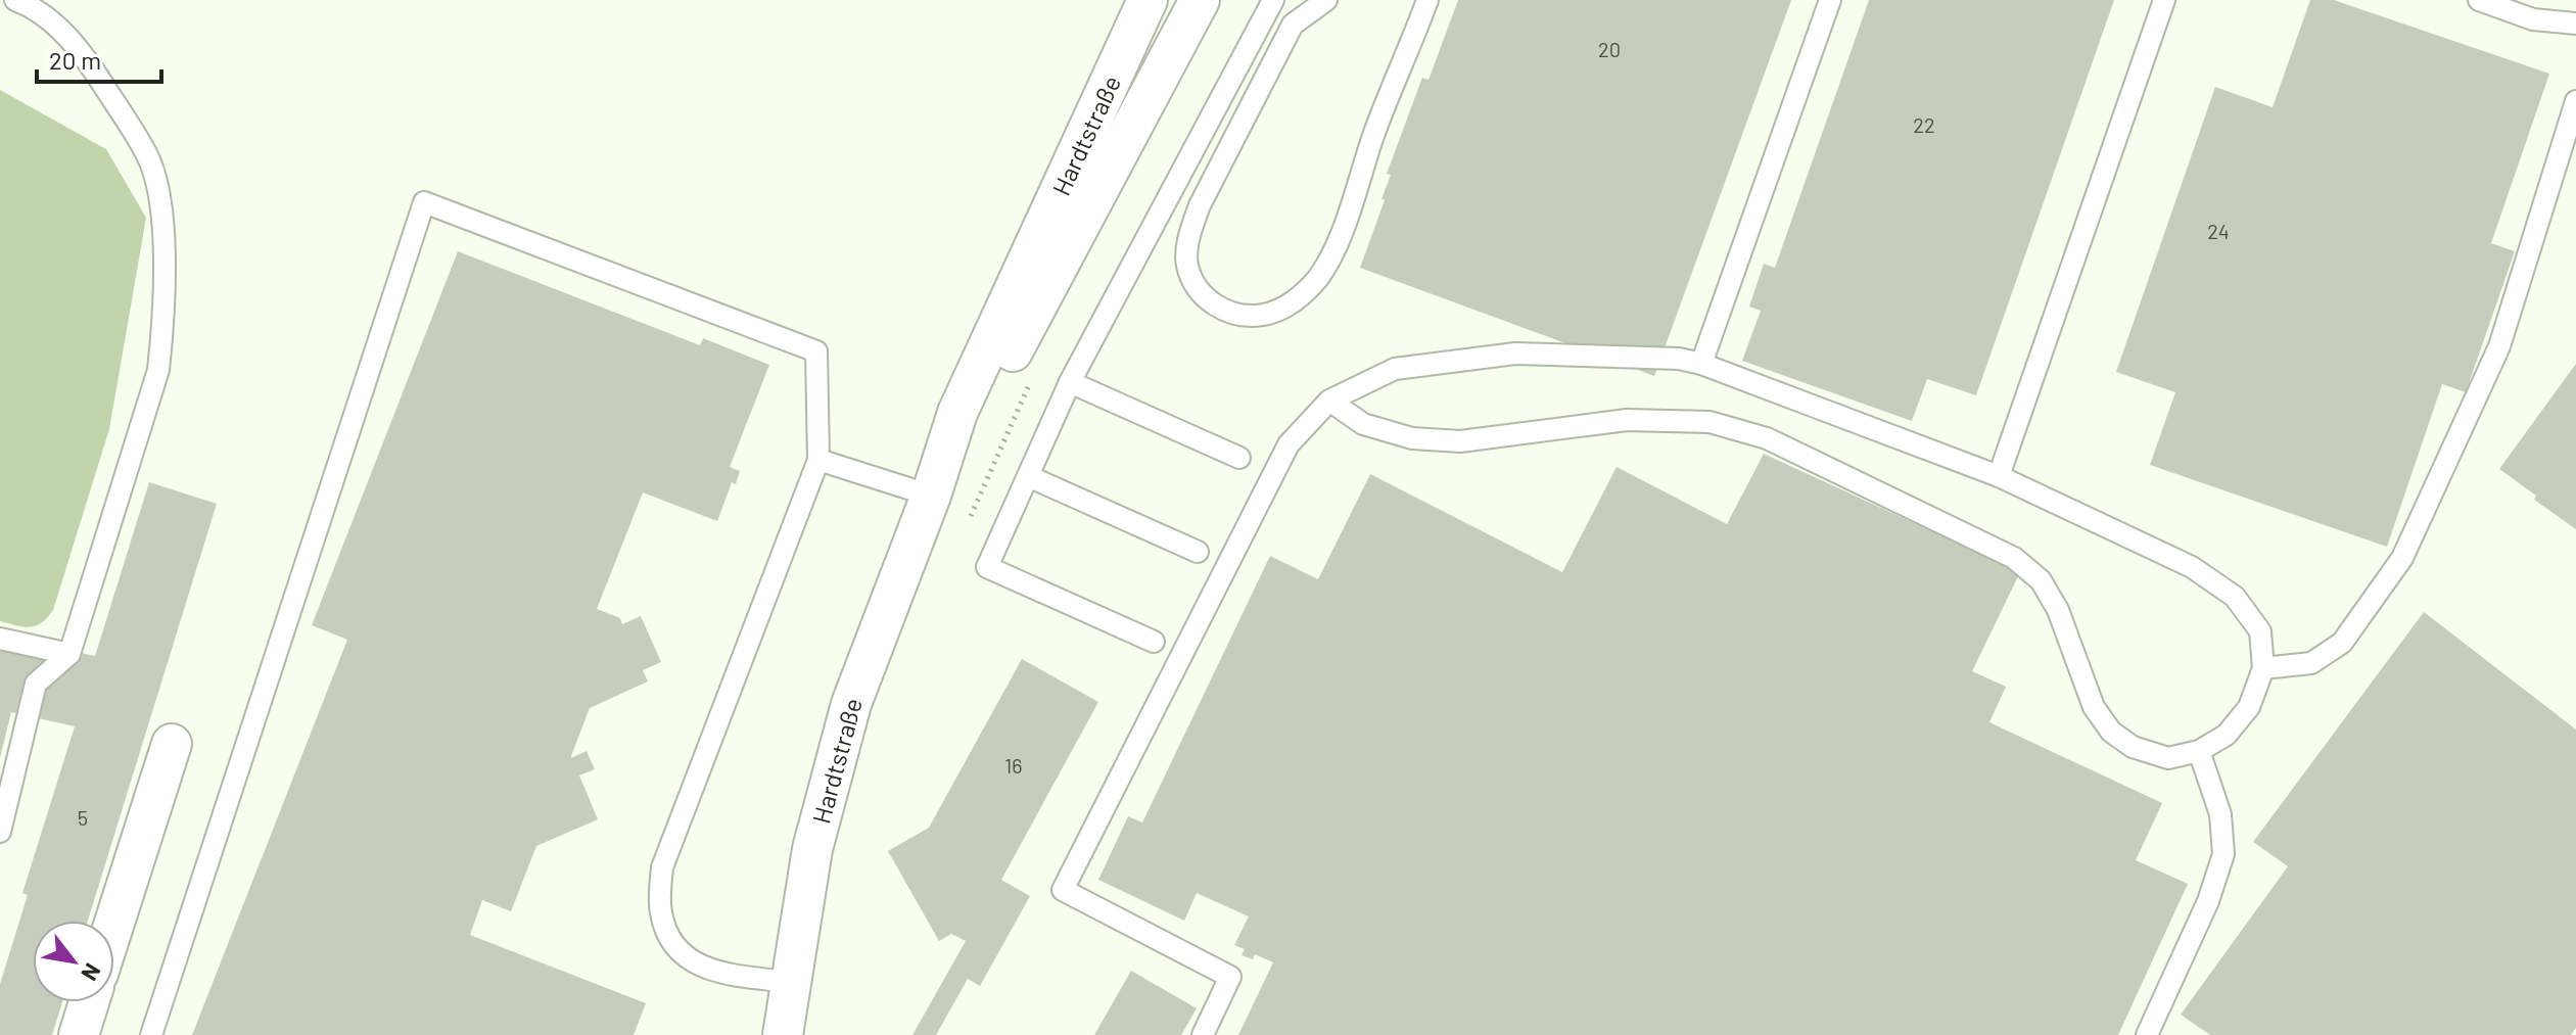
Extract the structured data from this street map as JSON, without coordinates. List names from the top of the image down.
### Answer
{
  "streets": {
    "street": ["Hardtstraße"]
  },
  "house_numbers": [
    "20",
    "22",
    "24",
    "16",
    "5"
  ],
  "scale_bar": "20 m",
  "north": "bottom right"
}
